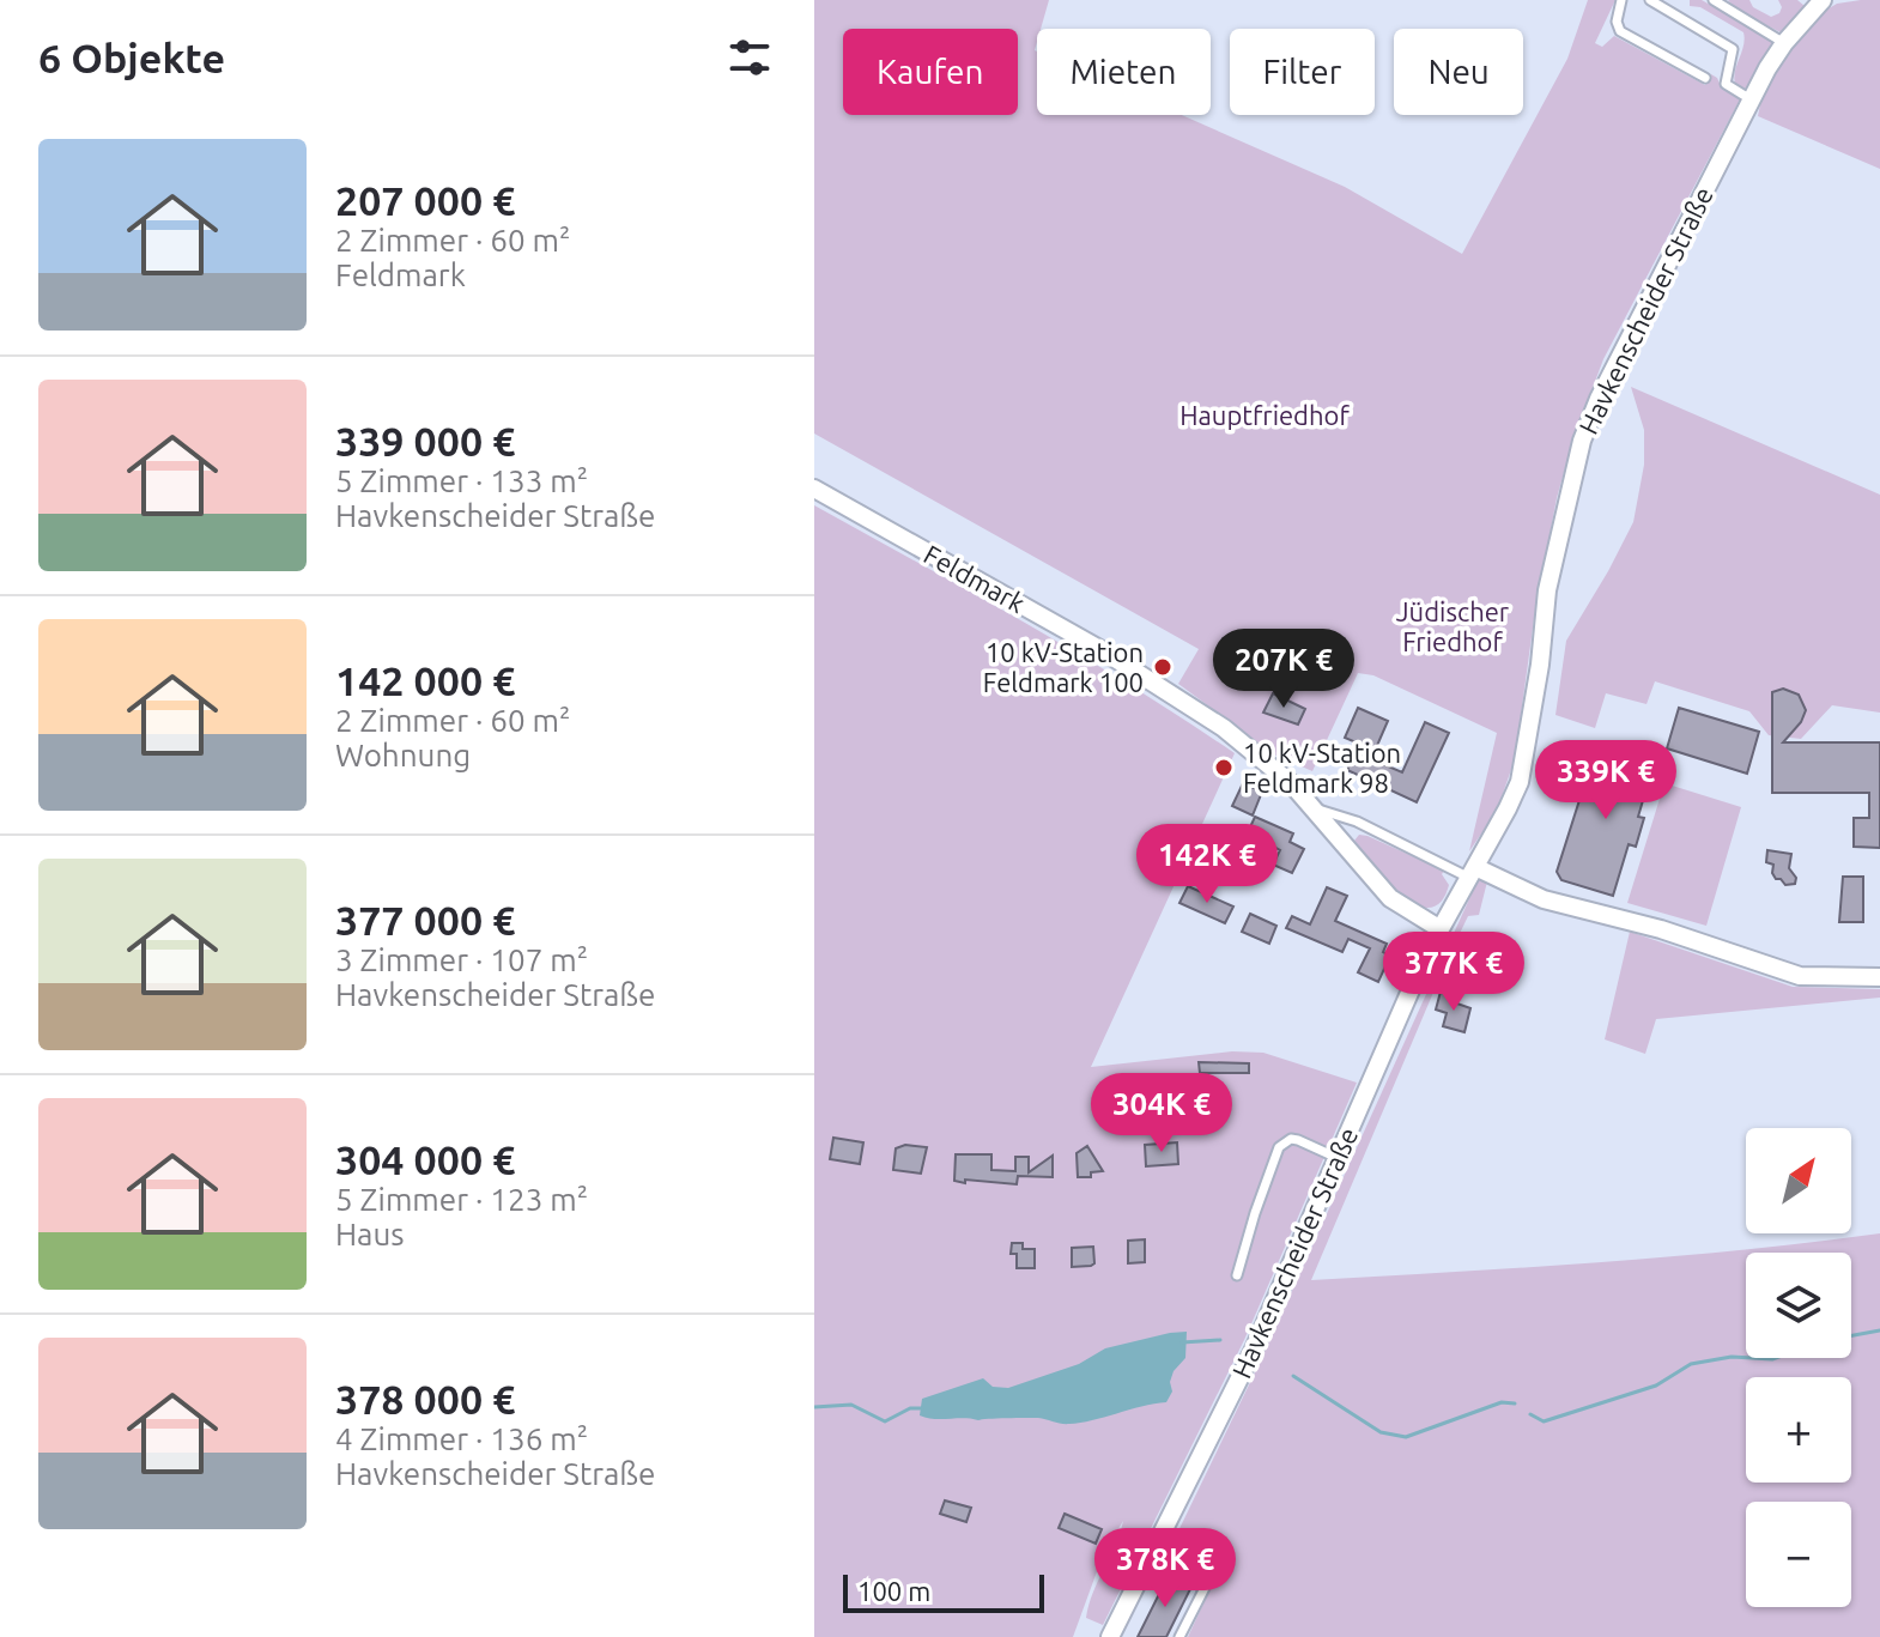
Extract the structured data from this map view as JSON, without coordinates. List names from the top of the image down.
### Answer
{
  "streets": {
    "street": ["Havkenscheider Straße", "Feldmark"]
  },
  "crossings": [
    ["Havkenscheider Straße", "Feldmark"]
  ],
  "parks": ["Hauptfriedhof", "Jüdischer Friedhof"],
  "places": ["10 kV-Station Feldmark 100", "10 kV-Station Feldmark 98"],
  "scale_bar": "100 m",
  "north": "top right",
  "page": {
    "heading": "6 Objekte",
    "chip": [
      "Kaufen",
      "Mieten",
      "Filter",
      "Neu"
    ],
    "list": [
      {
        "name": "207 000 €",
        "note": "2 Zimmer · 60 m² · Feldmark"
      },
      {
        "name": "339 000 €",
        "note": "5 Zimmer · 133 m² · Havkenscheider Straße"
      },
      {
        "name": "142 000 €",
        "note": "2 Zimmer · 60 m² · Wohnung"
      },
      {
        "name": "377 000 €",
        "note": "3 Zimmer · 107 m² · Havkenscheider Straße"
      },
      {
        "name": "304 000 €",
        "note": "5 Zimmer · 123 m² · Haus"
      },
      {
        "name": "378 000 €",
        "note": "4 Zimmer · 136 m² · Havkenscheider Straße"
      }
    ],
    "price": [
      "207K €",
      "339K €",
      "142K €",
      "377K €",
      "304K €",
      "378K €"
    ],
    "map_buttons": ["+", "−"],
    "scale": "100 m"
  }
}
